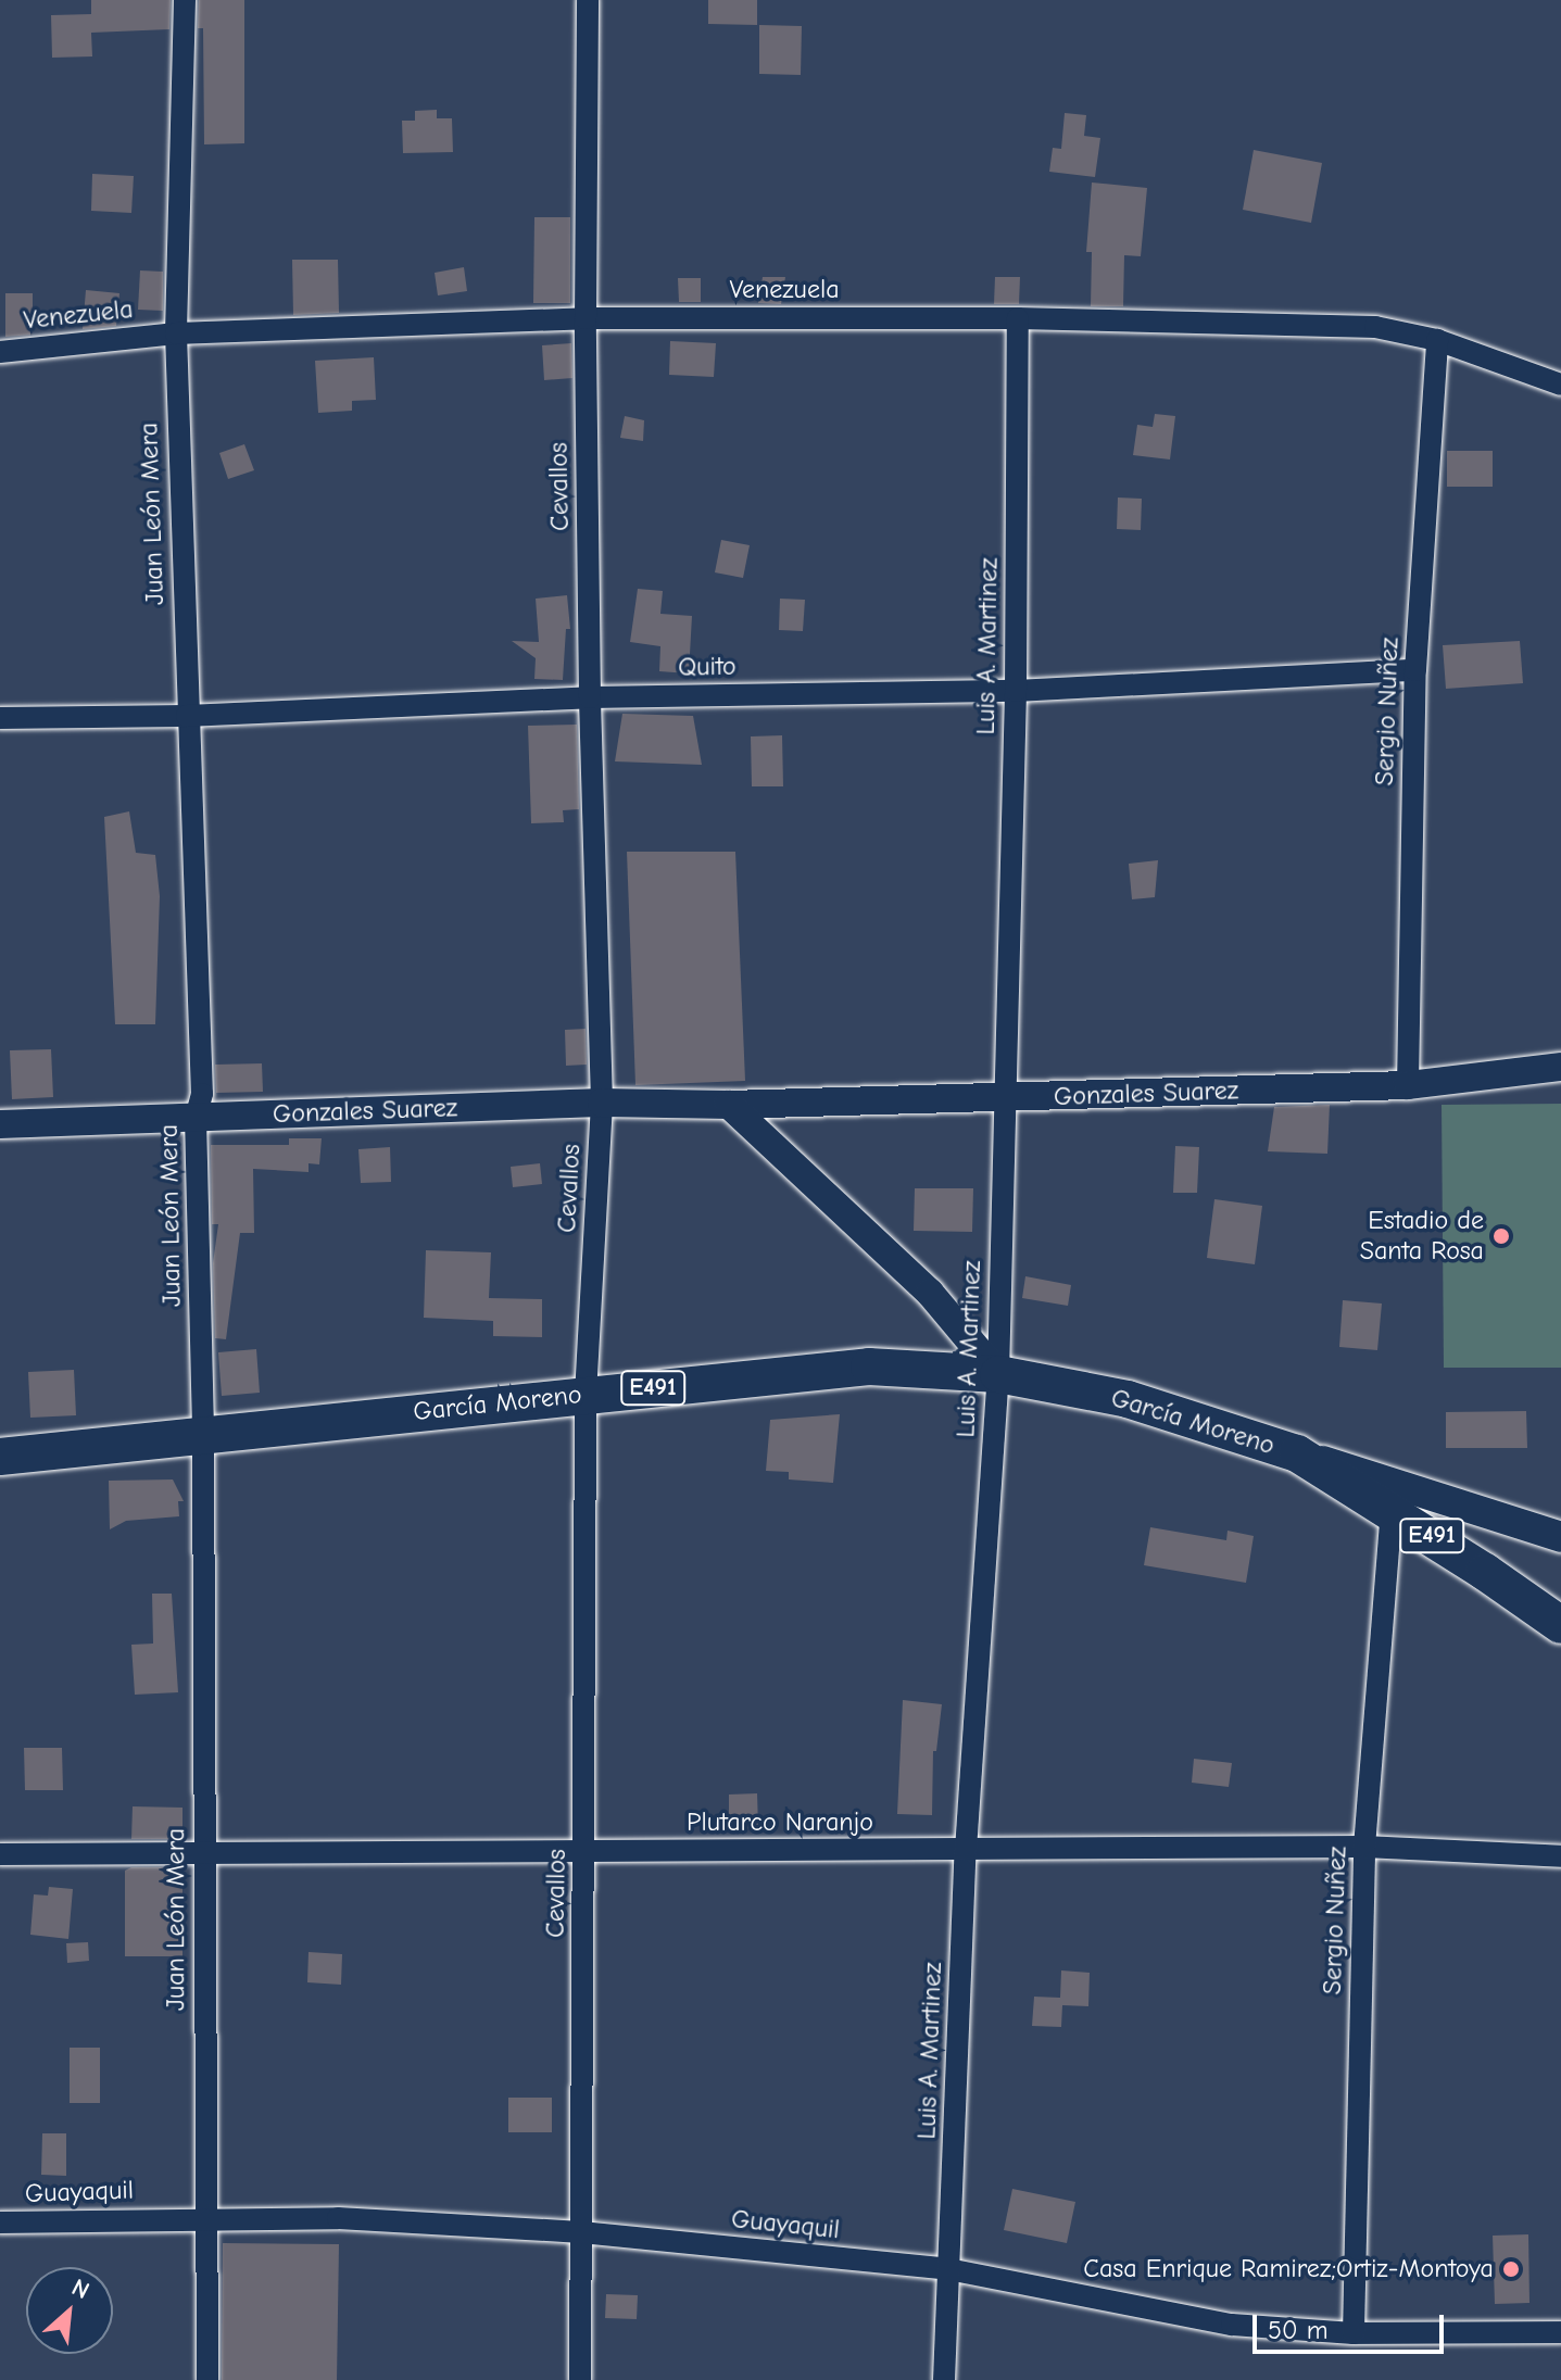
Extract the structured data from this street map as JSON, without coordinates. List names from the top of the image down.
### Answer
{
  "streets": {
    "highway": ["E491", "García Moreno"],
    "street": [
      "Venezuela",
      "Cevallos",
      "Juan León Mera",
      "Luis A. Martinez",
      "Quito",
      "Sergio Nuñez",
      "Gonzales Suarez",
      "Plutarco Naranjo",
      "Guayaquil"
    ]
  },
  "crossings": [
    ["Venezuela", "Cevallos"],
    ["Venezuela", "Juan León Mera"],
    ["Venezuela", "Luis A. Martinez"],
    ["Venezuela", "Sergio Nuñez"],
    ["Cevallos", "Quito"],
    ["Cevallos", "Gonzales Suarez"],
    ["Cevallos", "García Moreno"],
    ["Cevallos", "Plutarco Naranjo"],
    ["Cevallos", "Guayaquil"],
    ["Juan León Mera", "Quito"],
    ["Juan León Mera", "Gonzales Suarez"],
    ["Juan León Mera", "García Moreno"],
    ["Juan León Mera", "Plutarco Naranjo"],
    ["Juan León Mera", "Guayaquil"],
    ["Luis A. Martinez", "Quito"],
    ["Luis A. Martinez", "Gonzales Suarez"],
    ["Luis A. Martinez", "García Moreno"],
    ["Luis A. Martinez", "Plutarco Naranjo"],
    ["Luis A. Martinez", "Guayaquil"],
    ["Quito", "Sergio Nuñez"],
    ["Sergio Nuñez", "Gonzales Suarez"],
    ["Sergio Nuñez", "E491"],
    ["Sergio Nuñez", "Plutarco Naranjo"],
    ["Sergio Nuñez", "Guayaquil"],
    ["E491", "García Moreno"]
  ],
  "places": ["Estadio de Santa Rosa", "Casa Enrique Ramirez;Ortiz-Montoya"],
  "scale_bar": "50 m",
  "north": "top right"
}
